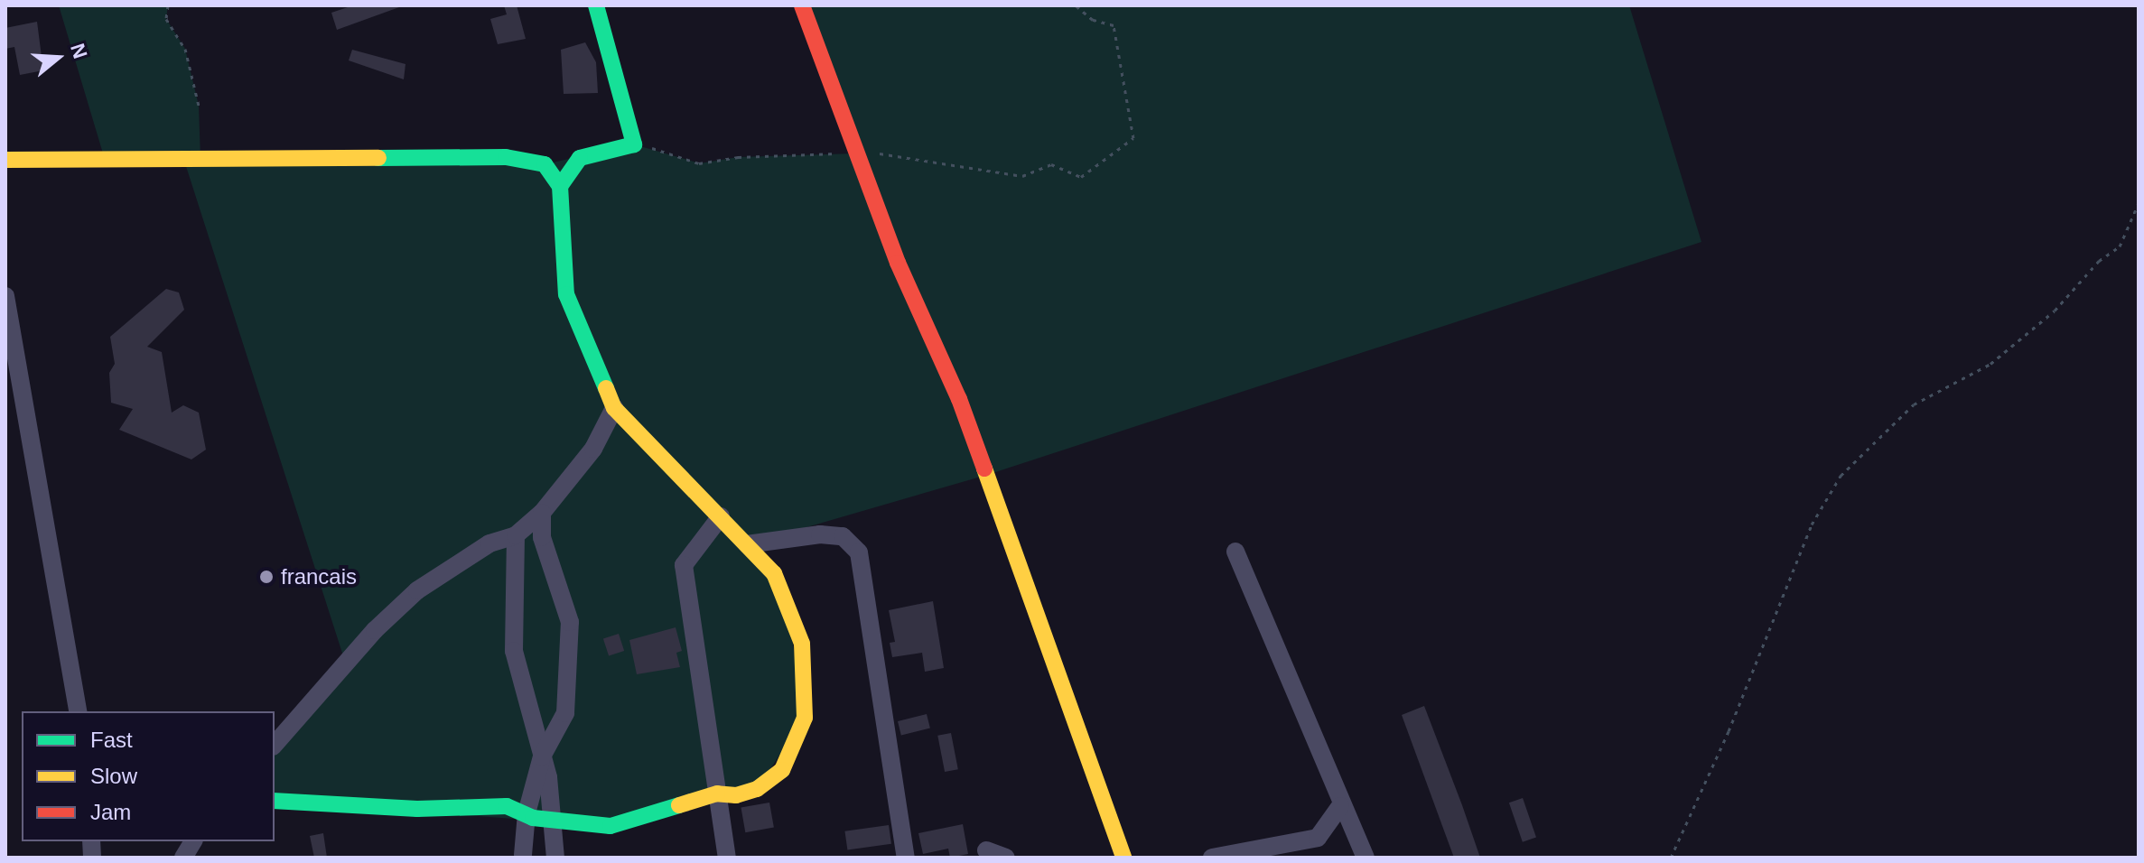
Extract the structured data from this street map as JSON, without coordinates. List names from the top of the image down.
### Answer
{
  "places": ["francais"],
  "legend": ["Fast", "Slow", "Jam"],
  "north": "right"
}
